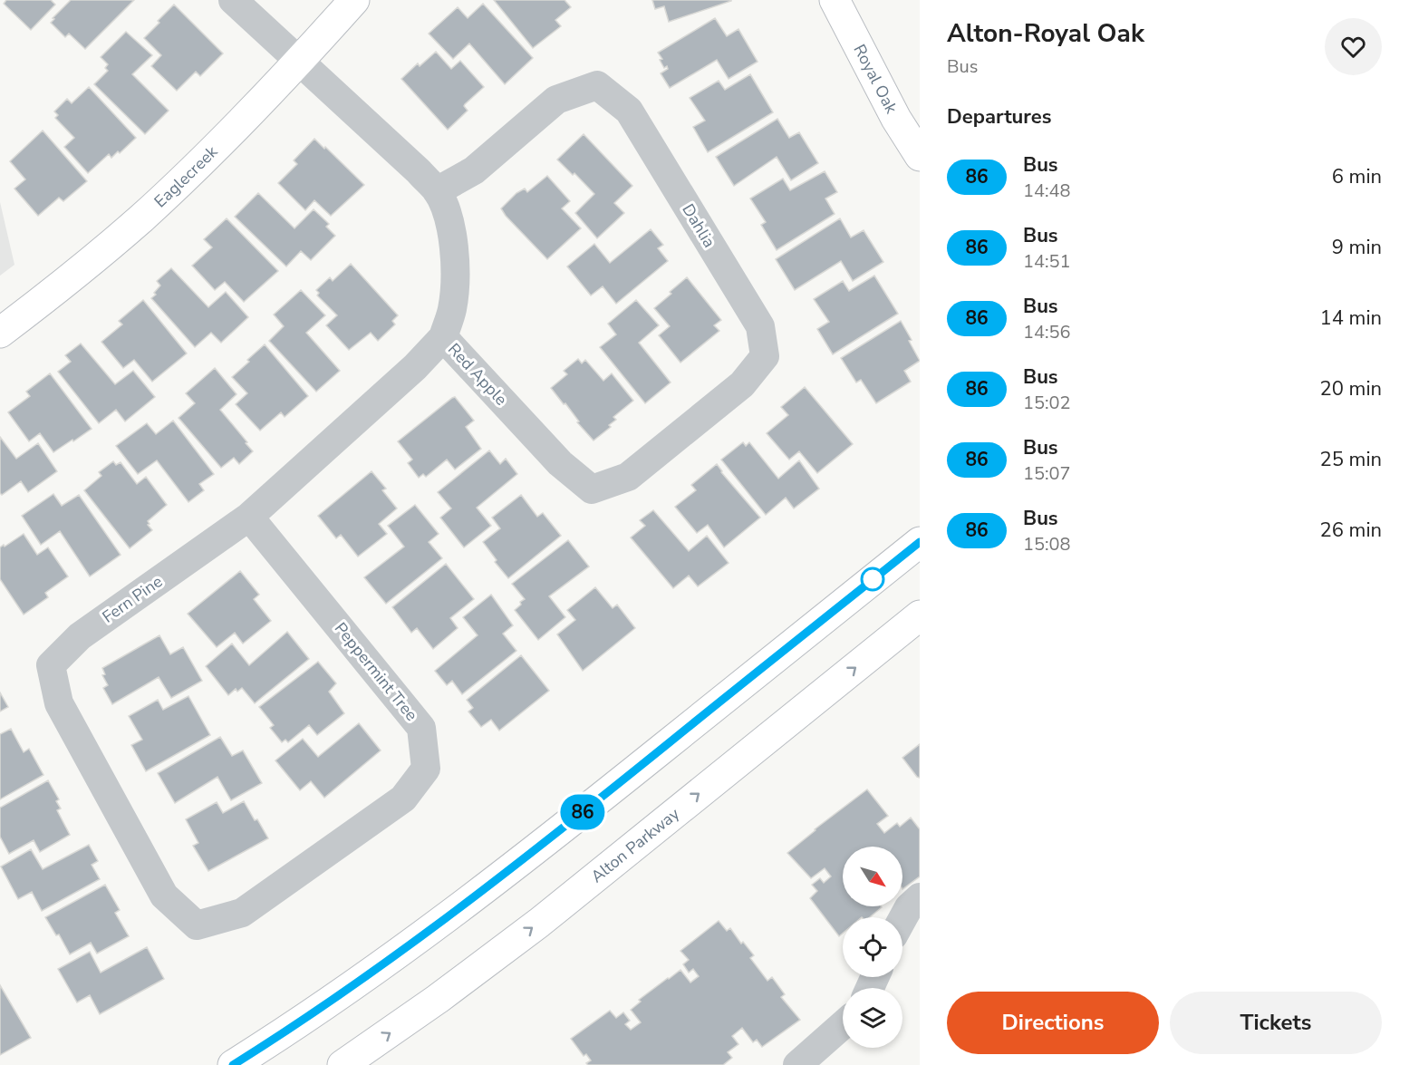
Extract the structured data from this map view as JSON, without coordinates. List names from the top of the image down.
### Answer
{
  "streets": {
    "main road": ["Royal Oak", "Eaglecreek", "Alton Parkway"],
    "street": [
      "Dahlia",
      "Red Apple",
      "Fern Pine",
      "Peppermint Tree"
    ]
  },
  "crossings": [
    ["Eaglecreek", "Red Apple"],
    ["Dahlia", "Red Apple"],
    ["Red Apple", "Fern Pine"],
    ["Fern Pine", "Peppermint Tree"]
  ],
  "lines": ["bus line 86"],
  "north": "bottom right",
  "page": {
    "on_map": "86",
    "heading": [
      ["Alton-Royal Oak", "Bus"],
      "Departures"
    ],
    "list": [
      {
        "mark": "86",
        "name": "Bus",
        "note": "14:48",
        "value": "6 min"
      },
      {
        "mark": "86",
        "name": "Bus",
        "note": "14:51",
        "value": "9 min"
      },
      {
        "mark": "86",
        "name": "Bus",
        "note": "14:56",
        "value": "14 min"
      },
      {
        "mark": "86",
        "name": "Bus",
        "note": "15:02",
        "value": "20 min"
      },
      {
        "mark": "86",
        "name": "Bus",
        "note": "15:07",
        "value": "25 min"
      },
      {
        "mark": "86",
        "name": "Bus",
        "note": "15:08",
        "value": "26 min"
      }
    ],
    "buttons": ["Directions", "Tickets"]
  }
}
